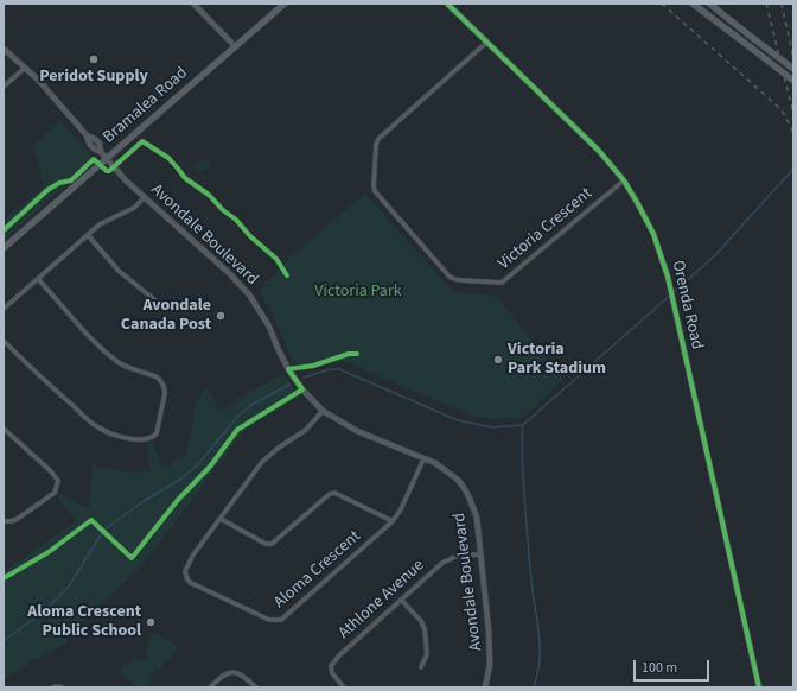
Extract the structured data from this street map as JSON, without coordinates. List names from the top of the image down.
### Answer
{
  "streets": {
    "main road": ["Bramalea Road"],
    "street": [
      "Victoria Crescent",
      "Avondale Boulevard",
      "Orenda Road",
      "Aloma Crescent",
      "Athlone Avenue"
    ]
  },
  "crossings": [
    ["Bramalea Road", "Avondale Boulevard"],
    ["Victoria Crescent", "Orenda Road"],
    ["Avondale Boulevard", "Aloma Crescent"],
    ["Avondale Boulevard", "Athlone Avenue"]
  ],
  "parks": ["Victoria Park"],
  "places": [
    "Peridot Supply",
    "Avondale Canada Post",
    "Victoria Park Stadium",
    "Aloma Crescent Public School"
  ],
  "scale_bar": "100 m"
}
